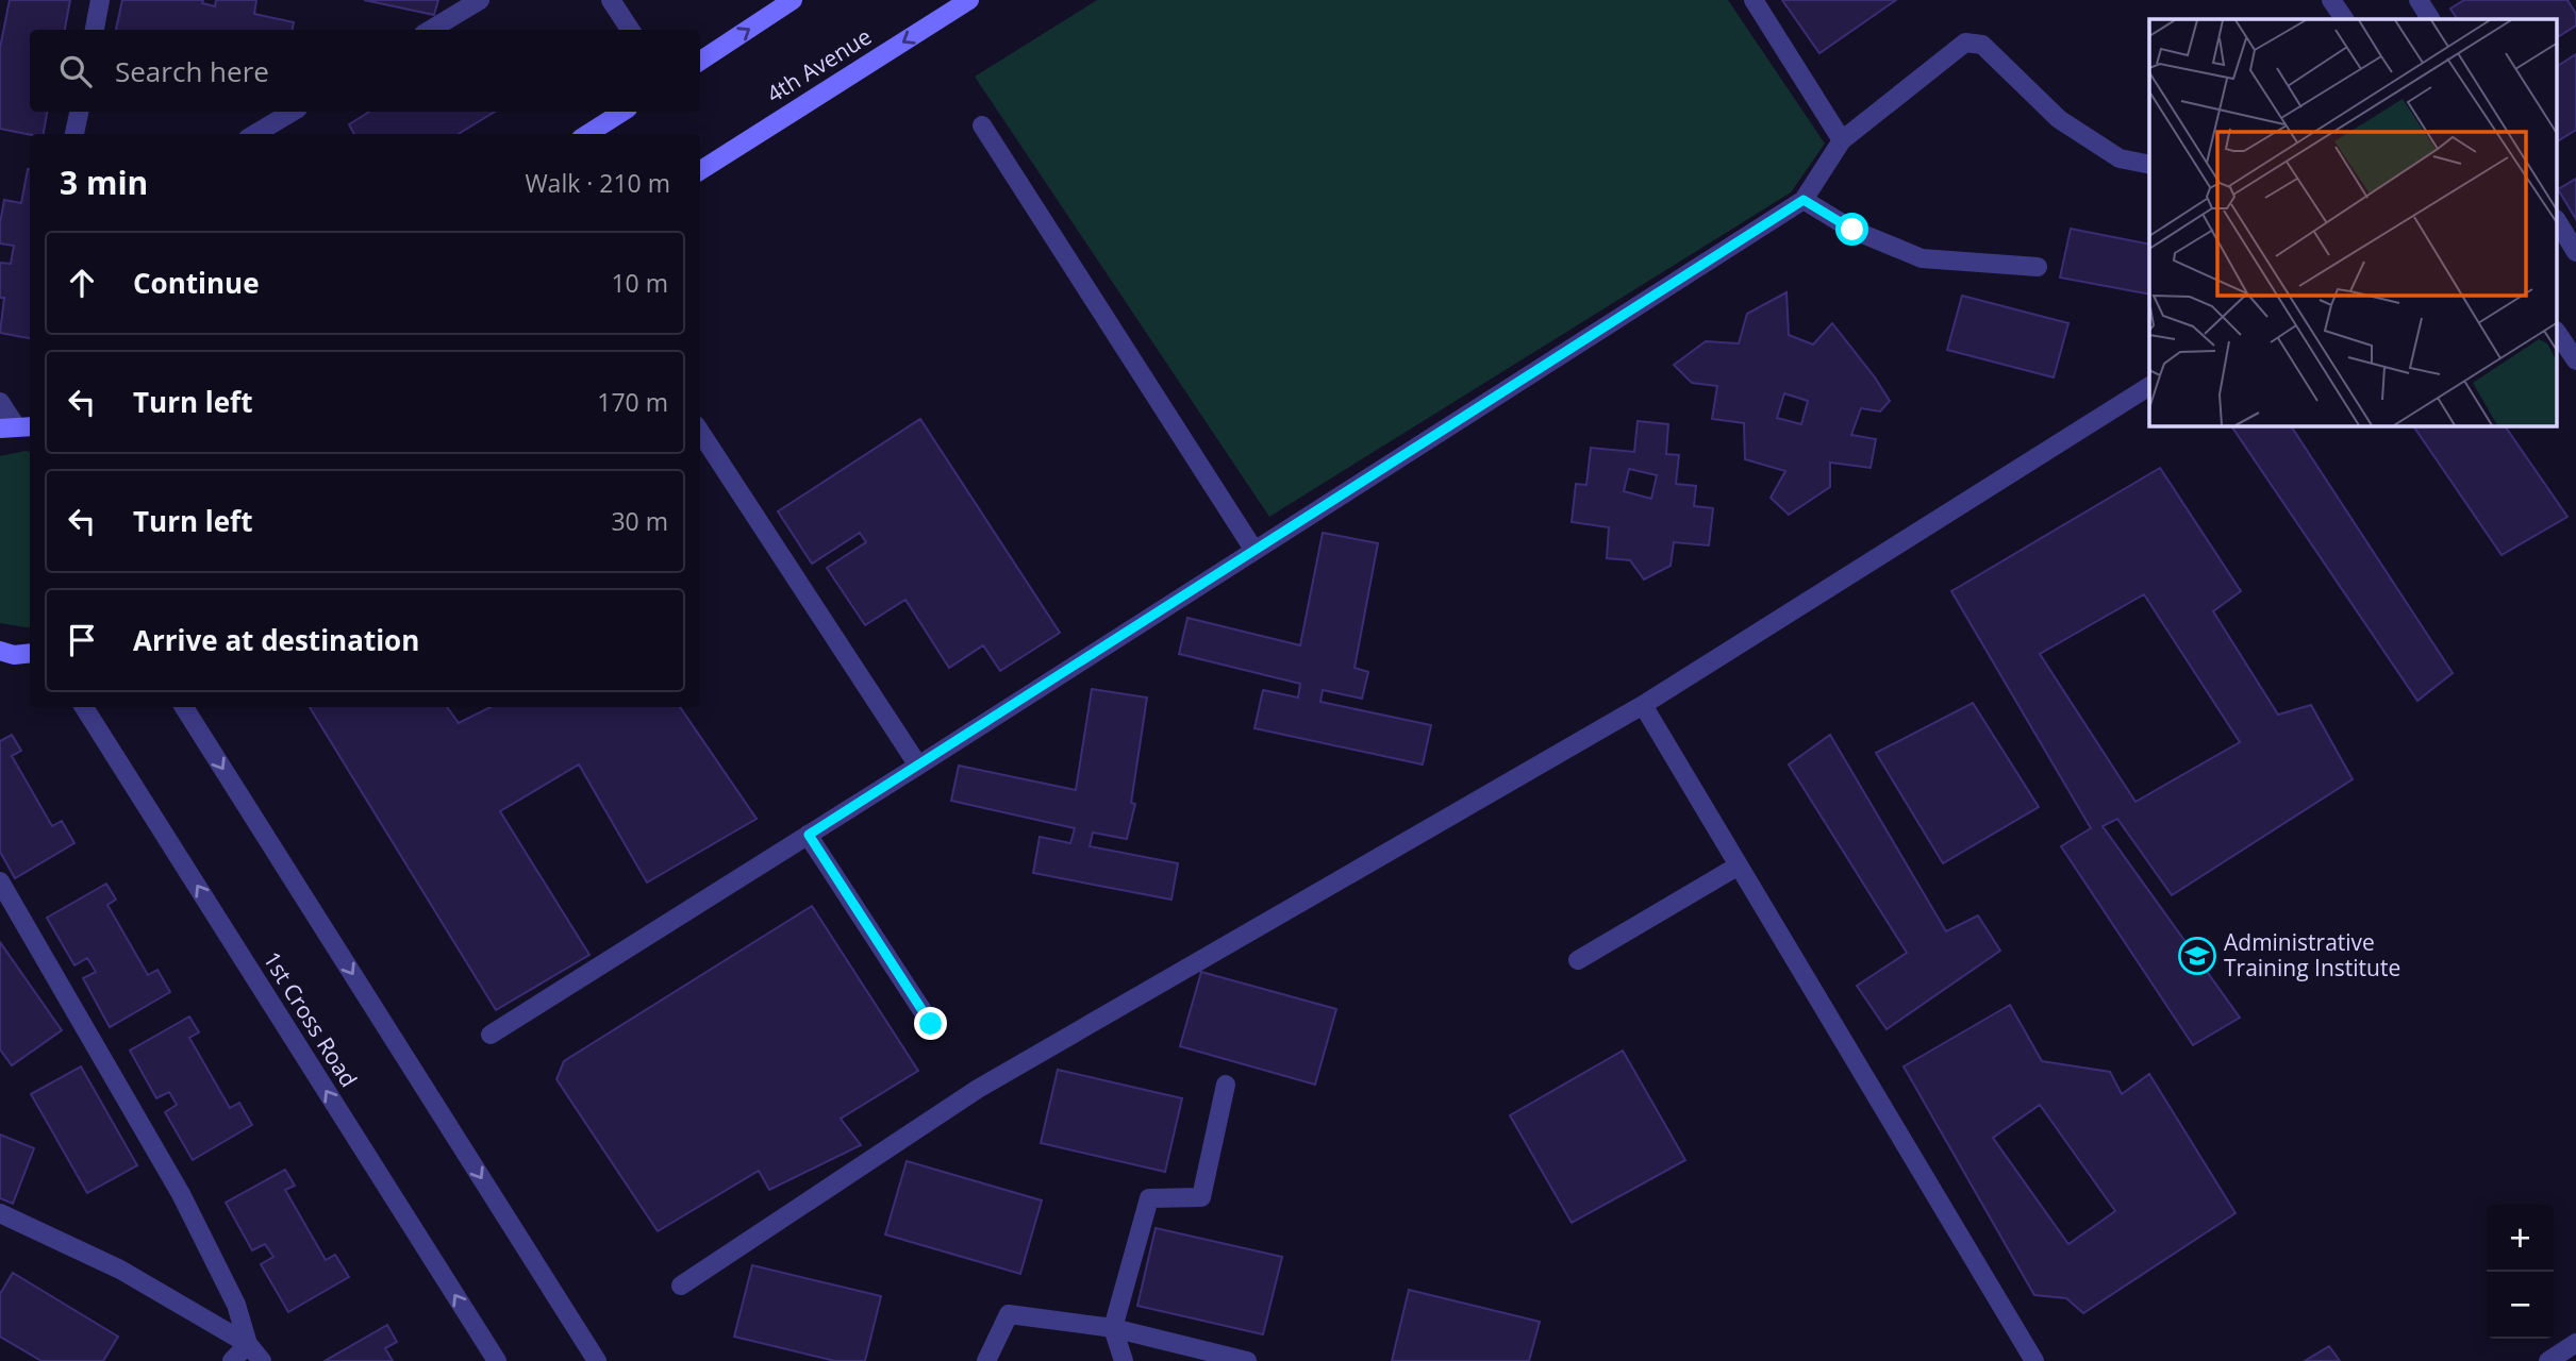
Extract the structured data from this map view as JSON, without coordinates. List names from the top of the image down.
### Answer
{
  "streets": {
    "main road": ["4th Avenue"],
    "street": ["1st Cross Road"]
  },
  "places": {
    "school or university": ["Administrative Training Institute"]
  },
  "page": {
    "search": "Search here",
    "heading": ["3 min", "Walk · 210 m"],
    "list": [
      ["Continue", "10 m"],
      ["Turn left", "170 m"],
      ["Turn left", "30 m"],
      "Arrive at destination"
    ],
    "map_buttons": ["+", "−"]
  }
}
